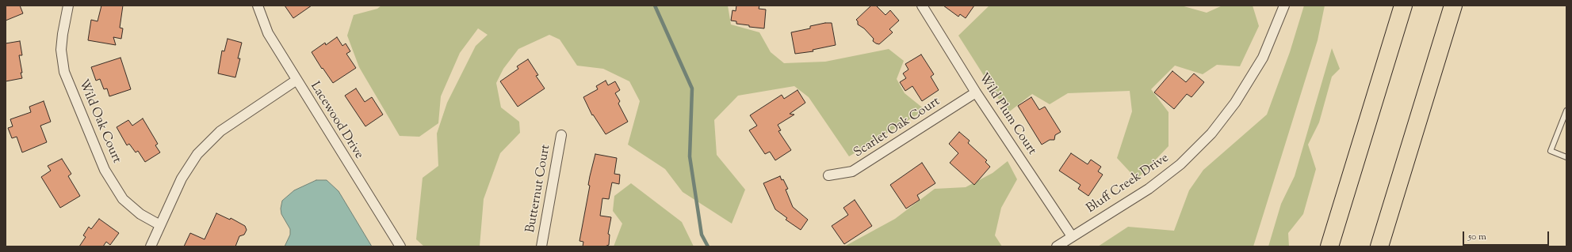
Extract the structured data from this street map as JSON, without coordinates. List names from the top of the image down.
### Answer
{
  "streets": {
    "street": [
      "Wild Plum Court",
      "Lacewood Drive",
      "Wild Oak Court",
      "Scarlet Oak Court",
      "Bluff Creek Drive",
      "Butternut Court"
    ]
  },
  "crossings": [
    ["Wild Plum Court", "Scarlet Oak Court"],
    ["Wild Plum Court", "Bluff Creek Drive"]
  ],
  "scale_bar": "50 m"
}
